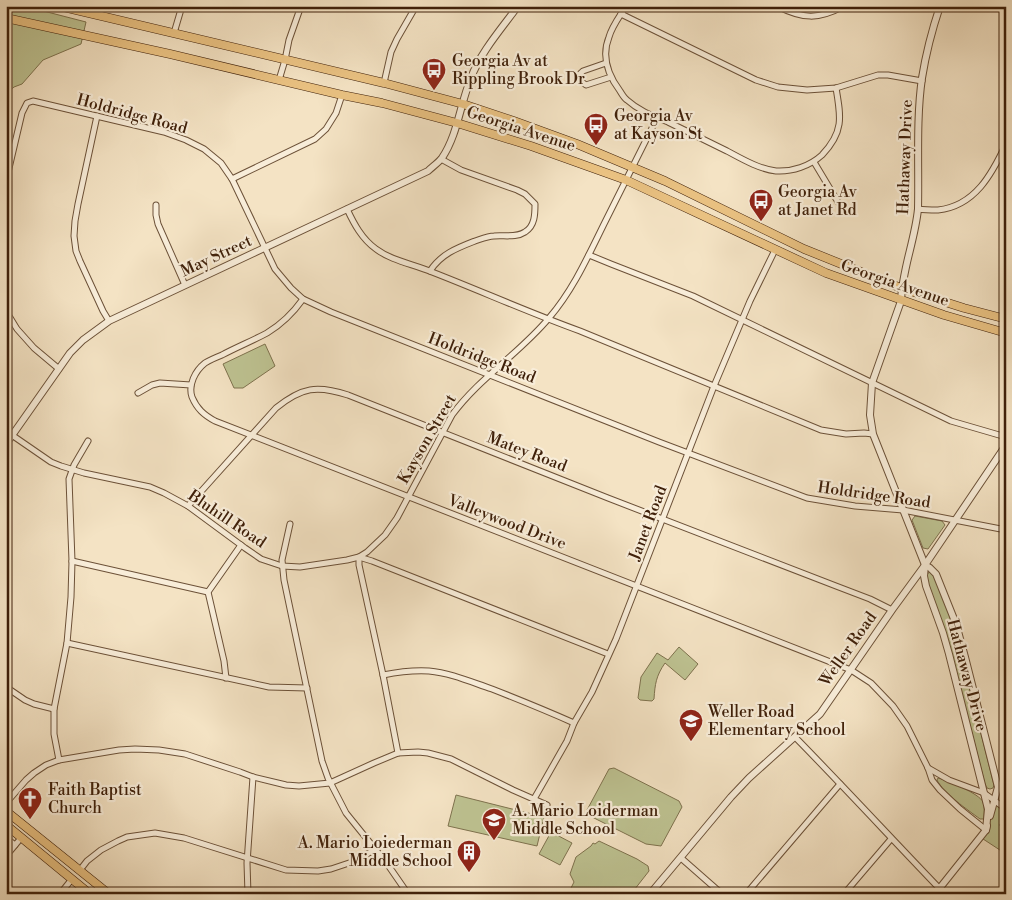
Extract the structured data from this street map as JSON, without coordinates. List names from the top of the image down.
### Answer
{
  "streets": {
    "main road": ["Georgia Avenue"],
    "street": [
      "Holdridge Road",
      "Hathaway Drive",
      "May Street",
      "Kayson Street",
      "Matey Road",
      "Bluhill Road",
      "Valleywood Drive",
      "Janet Road",
      "Weller Road"
    ]
  },
  "crossings": [
    ["Holdridge Road", "Hathaway Drive"],
    ["Holdridge Road", "May Street"],
    ["Holdridge Road", "Kayson Street"],
    ["Holdridge Road", "Janet Road"],
    ["Holdridge Road", "Weller Road"],
    ["Georgia Avenue", "Hathaway Drive"],
    ["Georgia Avenue", "May Street"],
    ["Georgia Avenue", "Kayson Street"],
    ["Georgia Avenue", "Janet Road"],
    ["Hathaway Drive", "Valleywood Drive"],
    ["Hathaway Drive", "Weller Road"],
    ["May Street", "Bluhill Road"],
    ["Kayson Street", "Matey Road"],
    ["Kayson Street", "Bluhill Road"],
    ["Kayson Street", "Valleywood Drive"],
    ["Matey Road", "Bluhill Road"],
    ["Matey Road", "Valleywood Drive"],
    ["Matey Road", "Janet Road"],
    ["Matey Road", "Weller Road"],
    ["Valleywood Drive", "Janet Road"],
    ["Valleywood Drive", "Weller Road"]
  ],
  "places": {
    "bus stop": ["Georgia Av at Rippling Brook Dr", "Georgia Av at Kayson St", "Georgia Av at Janet Rd"],
    "school or university": ["Weller Road Elementary School", "A. Mario Loiderman Middle School"],
    "church": ["Faith Baptist Church"],
    "building": ["A. Mario Loiederman Middle School"]
  }
}
